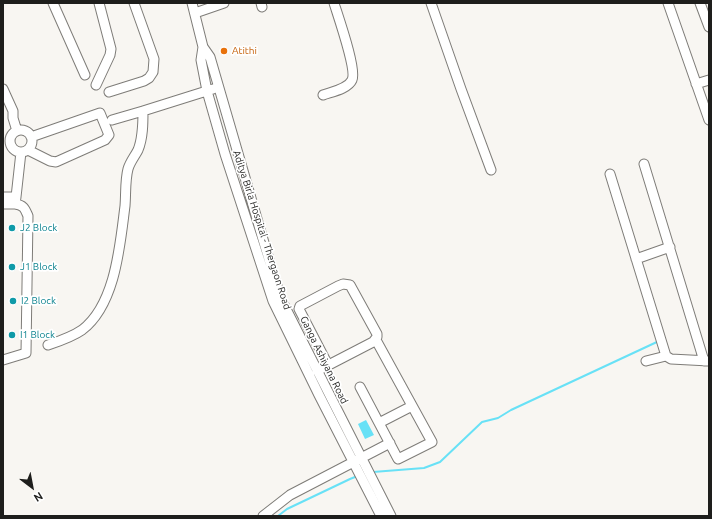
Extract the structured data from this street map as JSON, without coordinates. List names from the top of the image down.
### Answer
{
  "streets": {
    "street": ["Aditya Birla Hospital - Thergaon Road", "Ganga Ashiyana Road"]
  },
  "crossings": [
    ["Aditya Birla Hospital - Thergaon Road", "Ganga Ashiyana Road"]
  ],
  "places": [
    "Atithi",
    "J2 Block",
    "J1 Block",
    "I2 Block",
    "I1 Block"
  ],
  "north": "bottom right"
}
